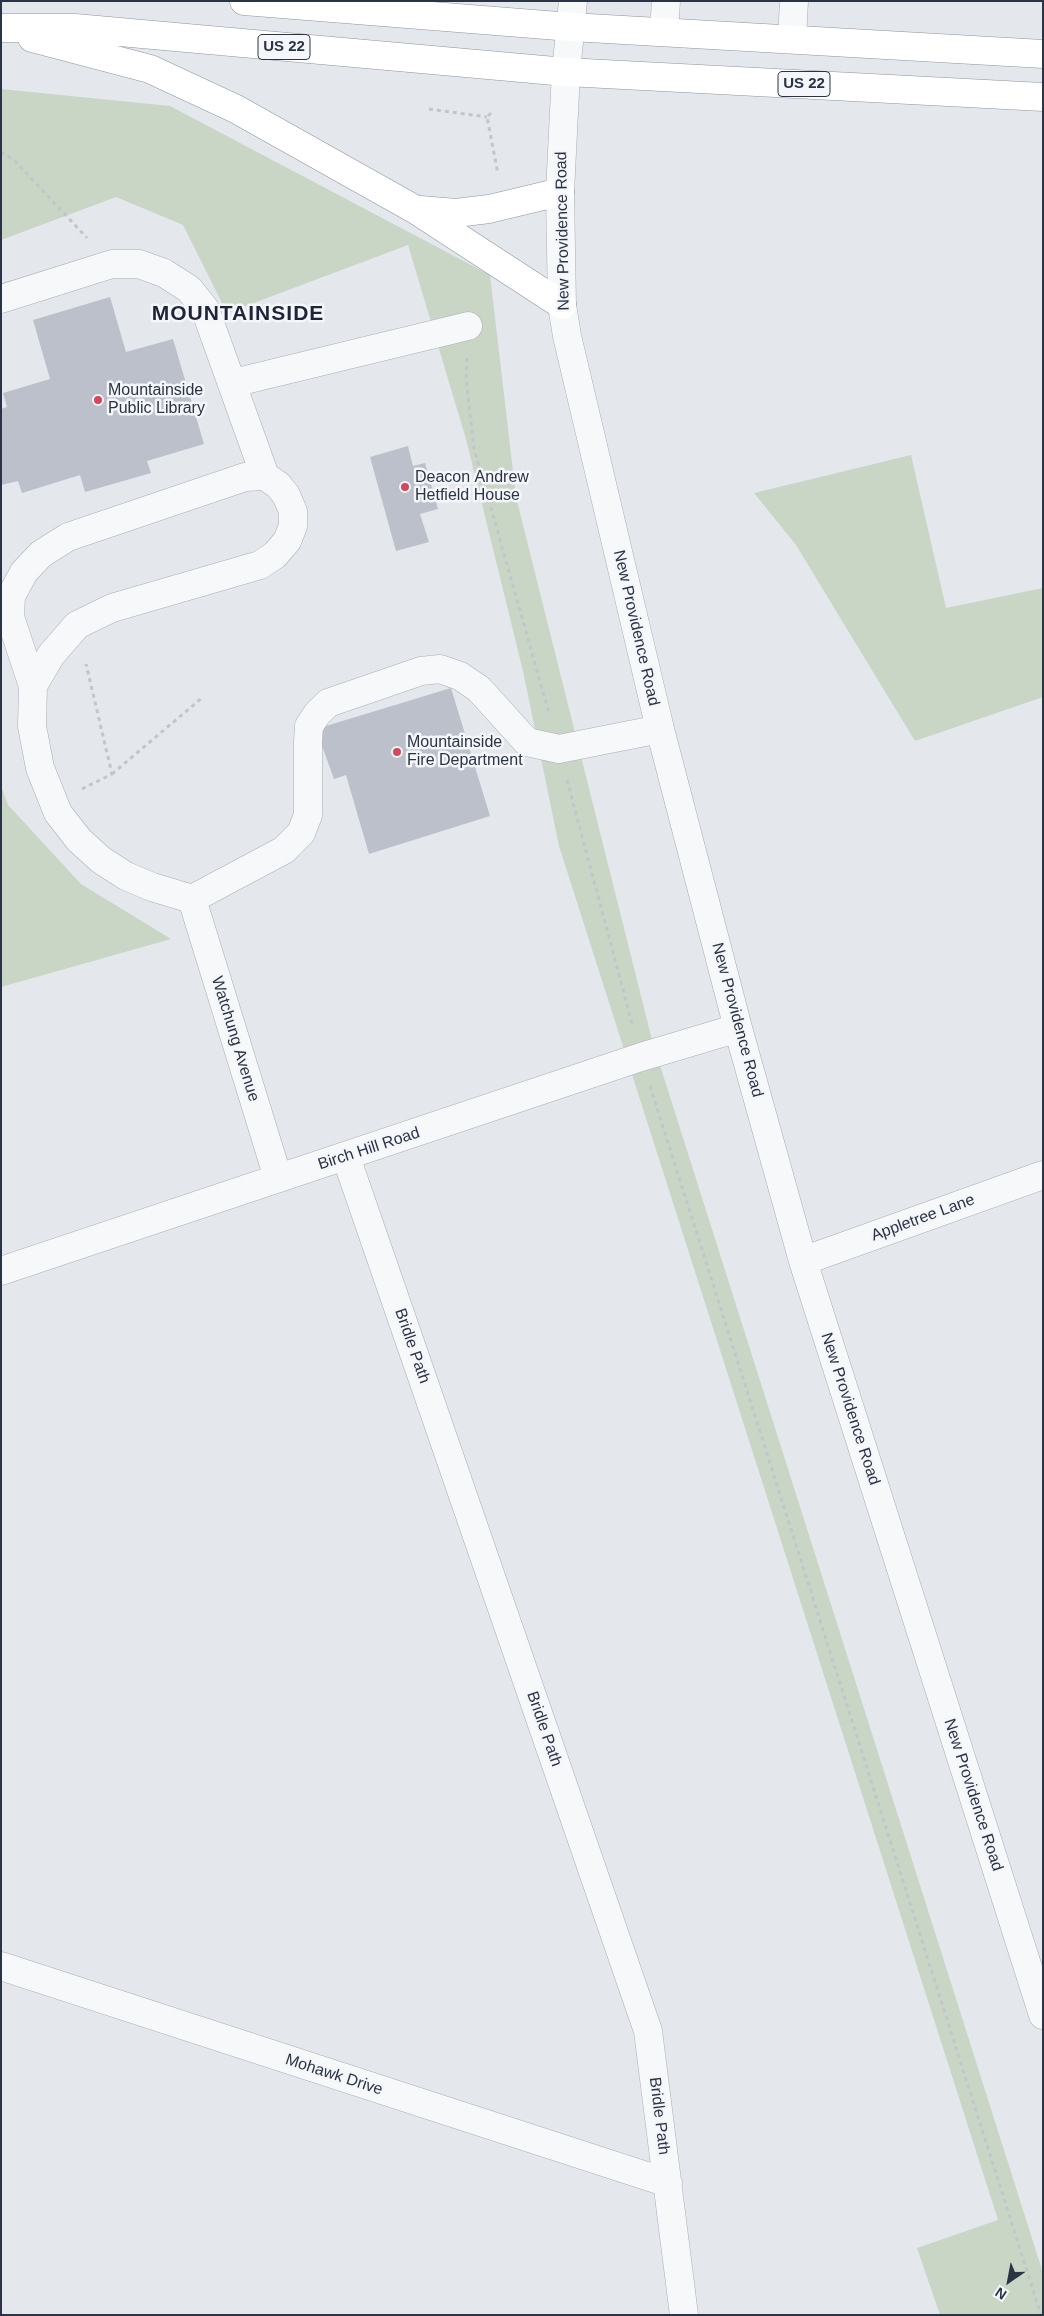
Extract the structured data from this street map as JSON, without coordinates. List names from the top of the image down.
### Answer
{
  "streets": {
    "highway": ["US 22"],
    "street": [
      "New Providence Road",
      "Watchung Avenue",
      "Birch Hill Road",
      "Appletree Lane",
      "Bridle Path",
      "Mohawk Drive"
    ]
  },
  "crossings": [
    ["US 22", "New Providence Road"],
    ["New Providence Road", "Birch Hill Road"],
    ["New Providence Road", "Appletree Lane"],
    ["Watchung Avenue", "Birch Hill Road"],
    ["Birch Hill Road", "Bridle Path"],
    ["Bridle Path", "Mohawk Drive"]
  ],
  "districts": ["MOUNTAINSIDE"],
  "places": ["Mountainside Public Library", "Deacon Andrew Hetfield House", "Mountainside Fire Department"],
  "north": "bottom left"
}
